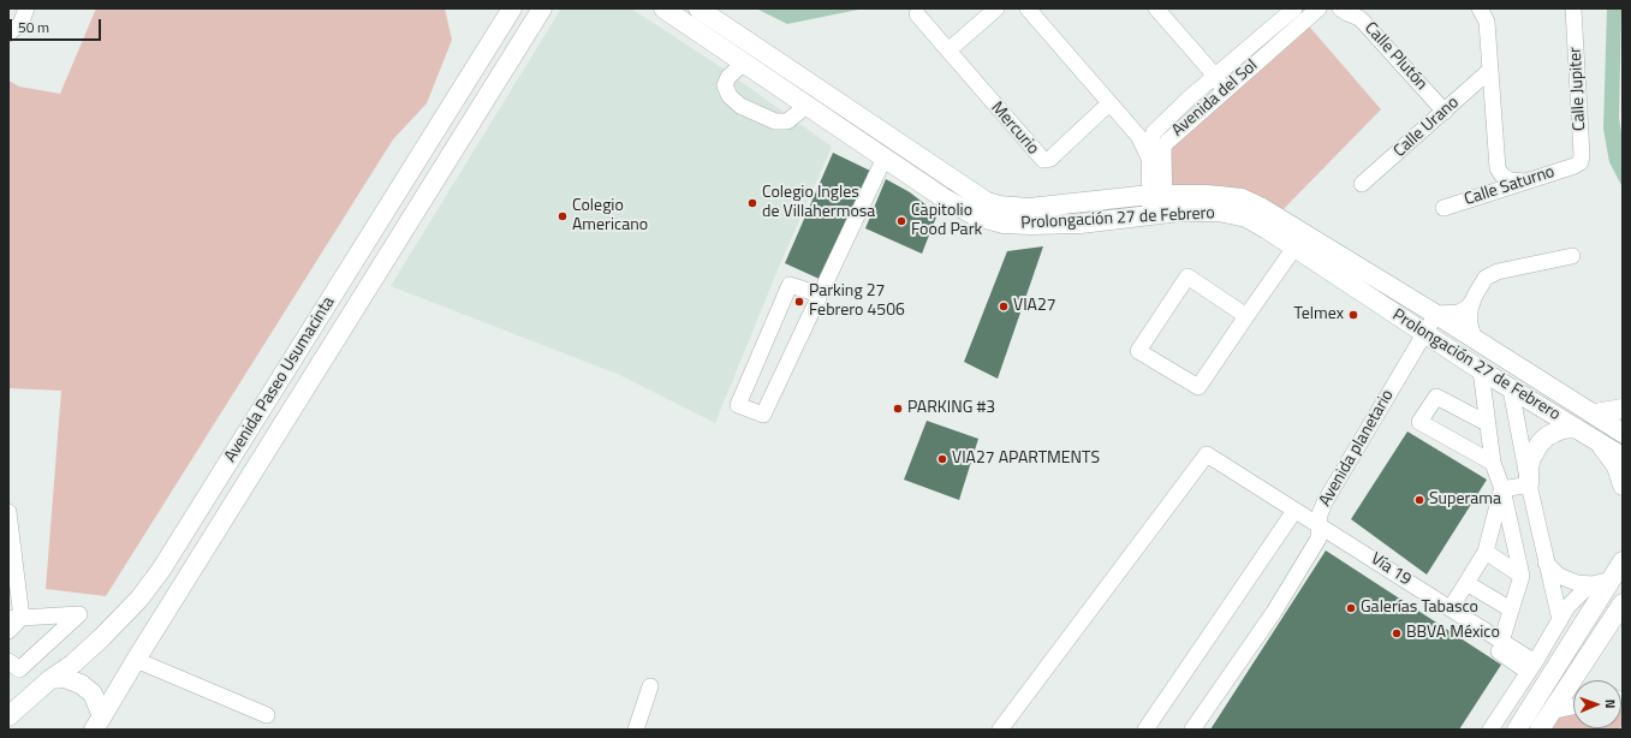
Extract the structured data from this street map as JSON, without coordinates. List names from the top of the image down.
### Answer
{
  "streets": {
    "main road": ["Prolongación 27 de Febrero", "Avenida Paseo Usumacinta"],
    "street": [
      "Calle Plutón",
      "Calle Jupiter",
      "Avenida del Sol",
      "Calle Urano",
      "Mercurio",
      "Calle Saturno",
      "Avenida planetario",
      "Vía 19"
    ]
  },
  "crossings": [
    ["Calle Plutón", "Calle Urano"],
    ["Calle Jupiter", "Calle Saturno"],
    ["Avenida del Sol", "Prolongación 27 de Febrero"],
    ["Prolongación 27 de Febrero", "Avenida planetario"],
    ["Avenida planetario", "Vía 19"]
  ],
  "places": [
    "Colegio Ingles de Villahermosa",
    "Colegio Americano",
    "Capitolio Food Park",
    "Parking 27 Febrero 4506",
    "VIA27",
    "Telmex",
    "PARKING #3",
    "VIA27 APARTMENTS",
    "Superama",
    "Galerías Tabasco",
    "BBVA México"
  ],
  "scale_bar": "50 m",
  "north": "right"
}
